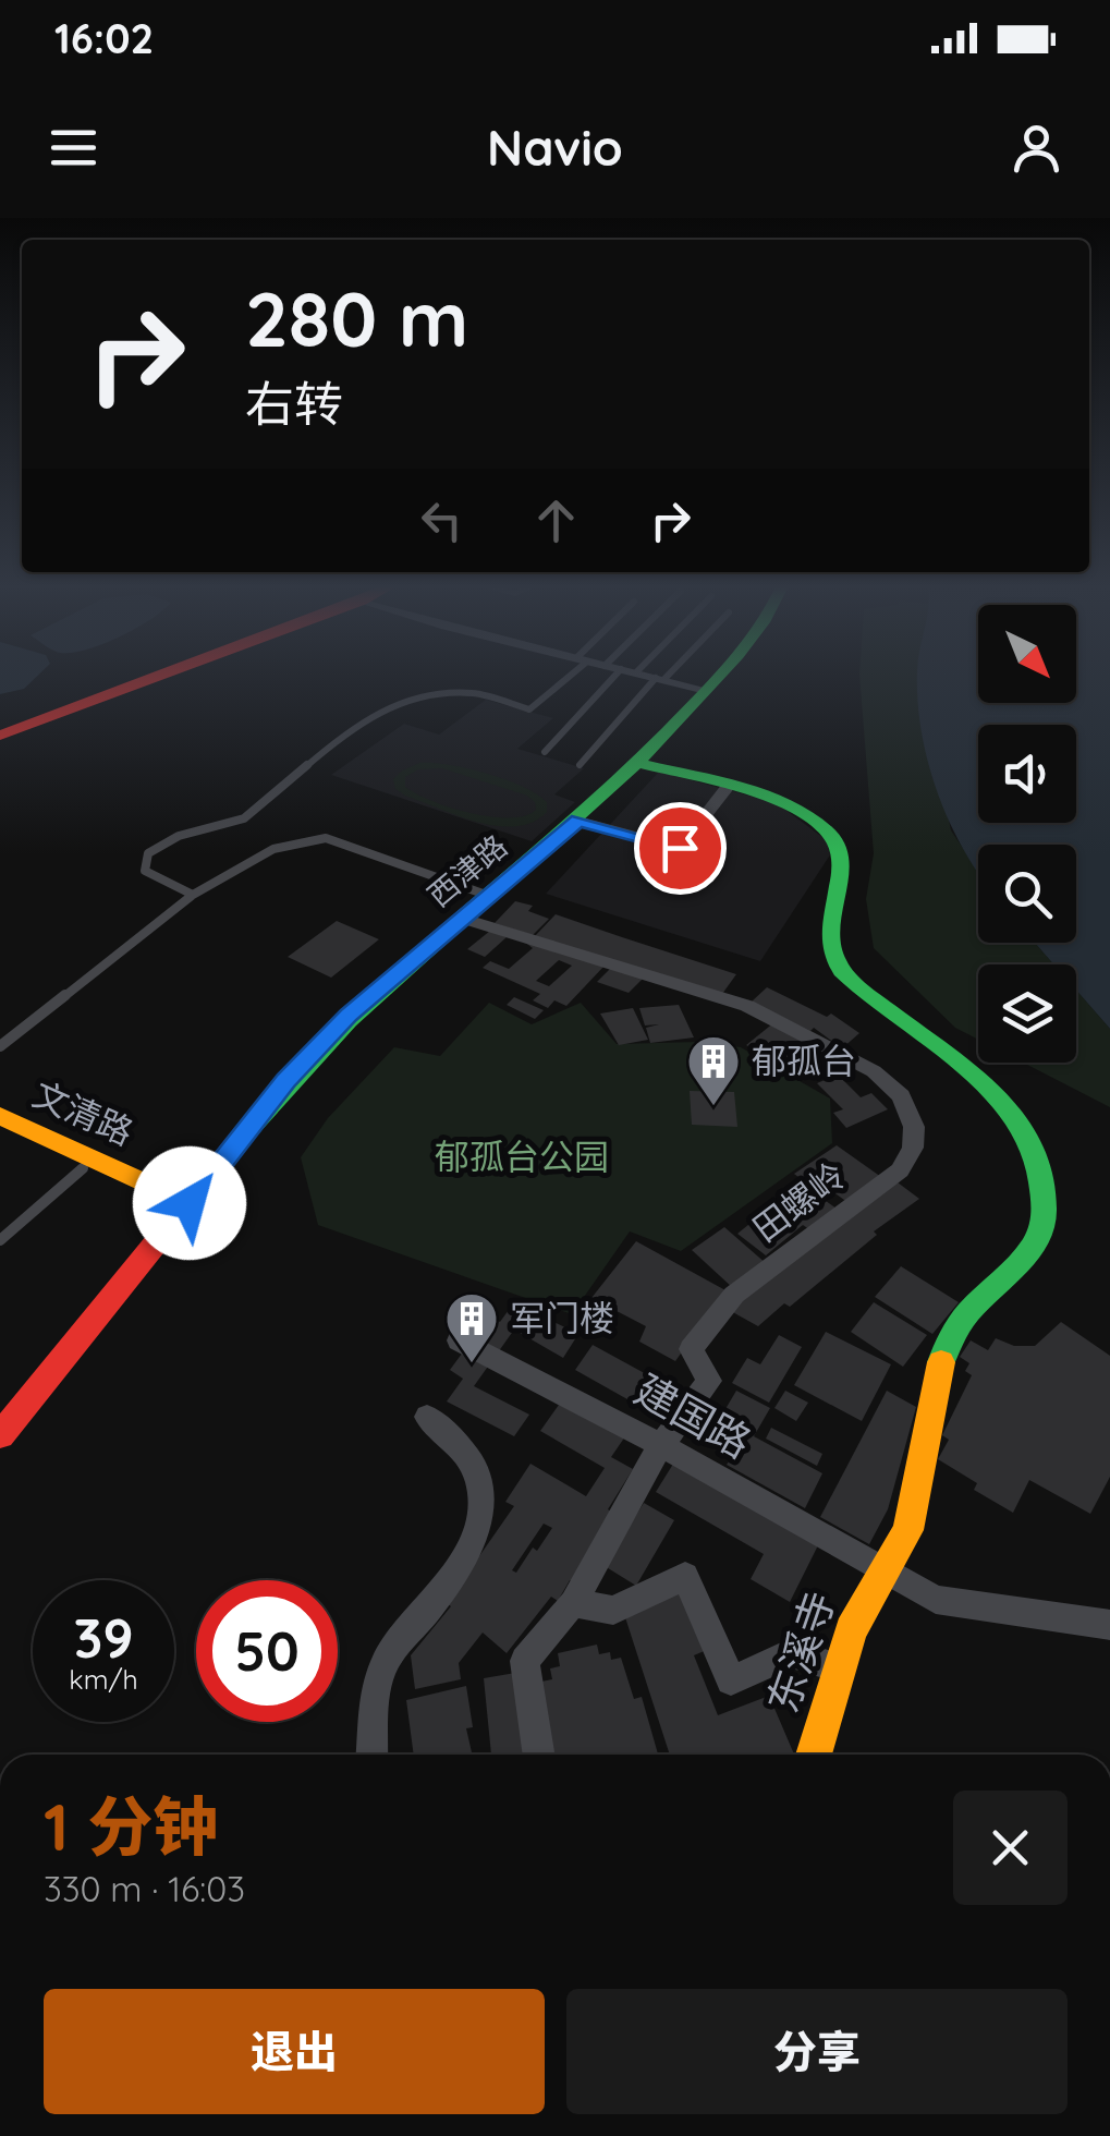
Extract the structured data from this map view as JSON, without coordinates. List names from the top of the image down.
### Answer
{
  "streets": {
    "main road": ["西津路", "文清路", "东溪寺"],
    "street": ["田螺岭", "建国路"]
  },
  "crossings": [
    ["西津路", "文清路"],
    ["西津路", "田螺岭"],
    ["田螺岭", "建国路"],
    ["建国路", "东溪寺"]
  ],
  "parks": ["郁孤台公园"],
  "places": {
    "building": ["郁孤台", "军门楼"]
  },
  "north": "bottom right",
  "page": {
    "status": "16:02",
    "header": "Navio",
    "turn": ["280 m", "右转"],
    "speed": "39 km/h",
    "limit": "50",
    "heading": ["1 分钟", "330 m · 16:03"],
    "buttons": ["退出", "分享"]
  }
}
